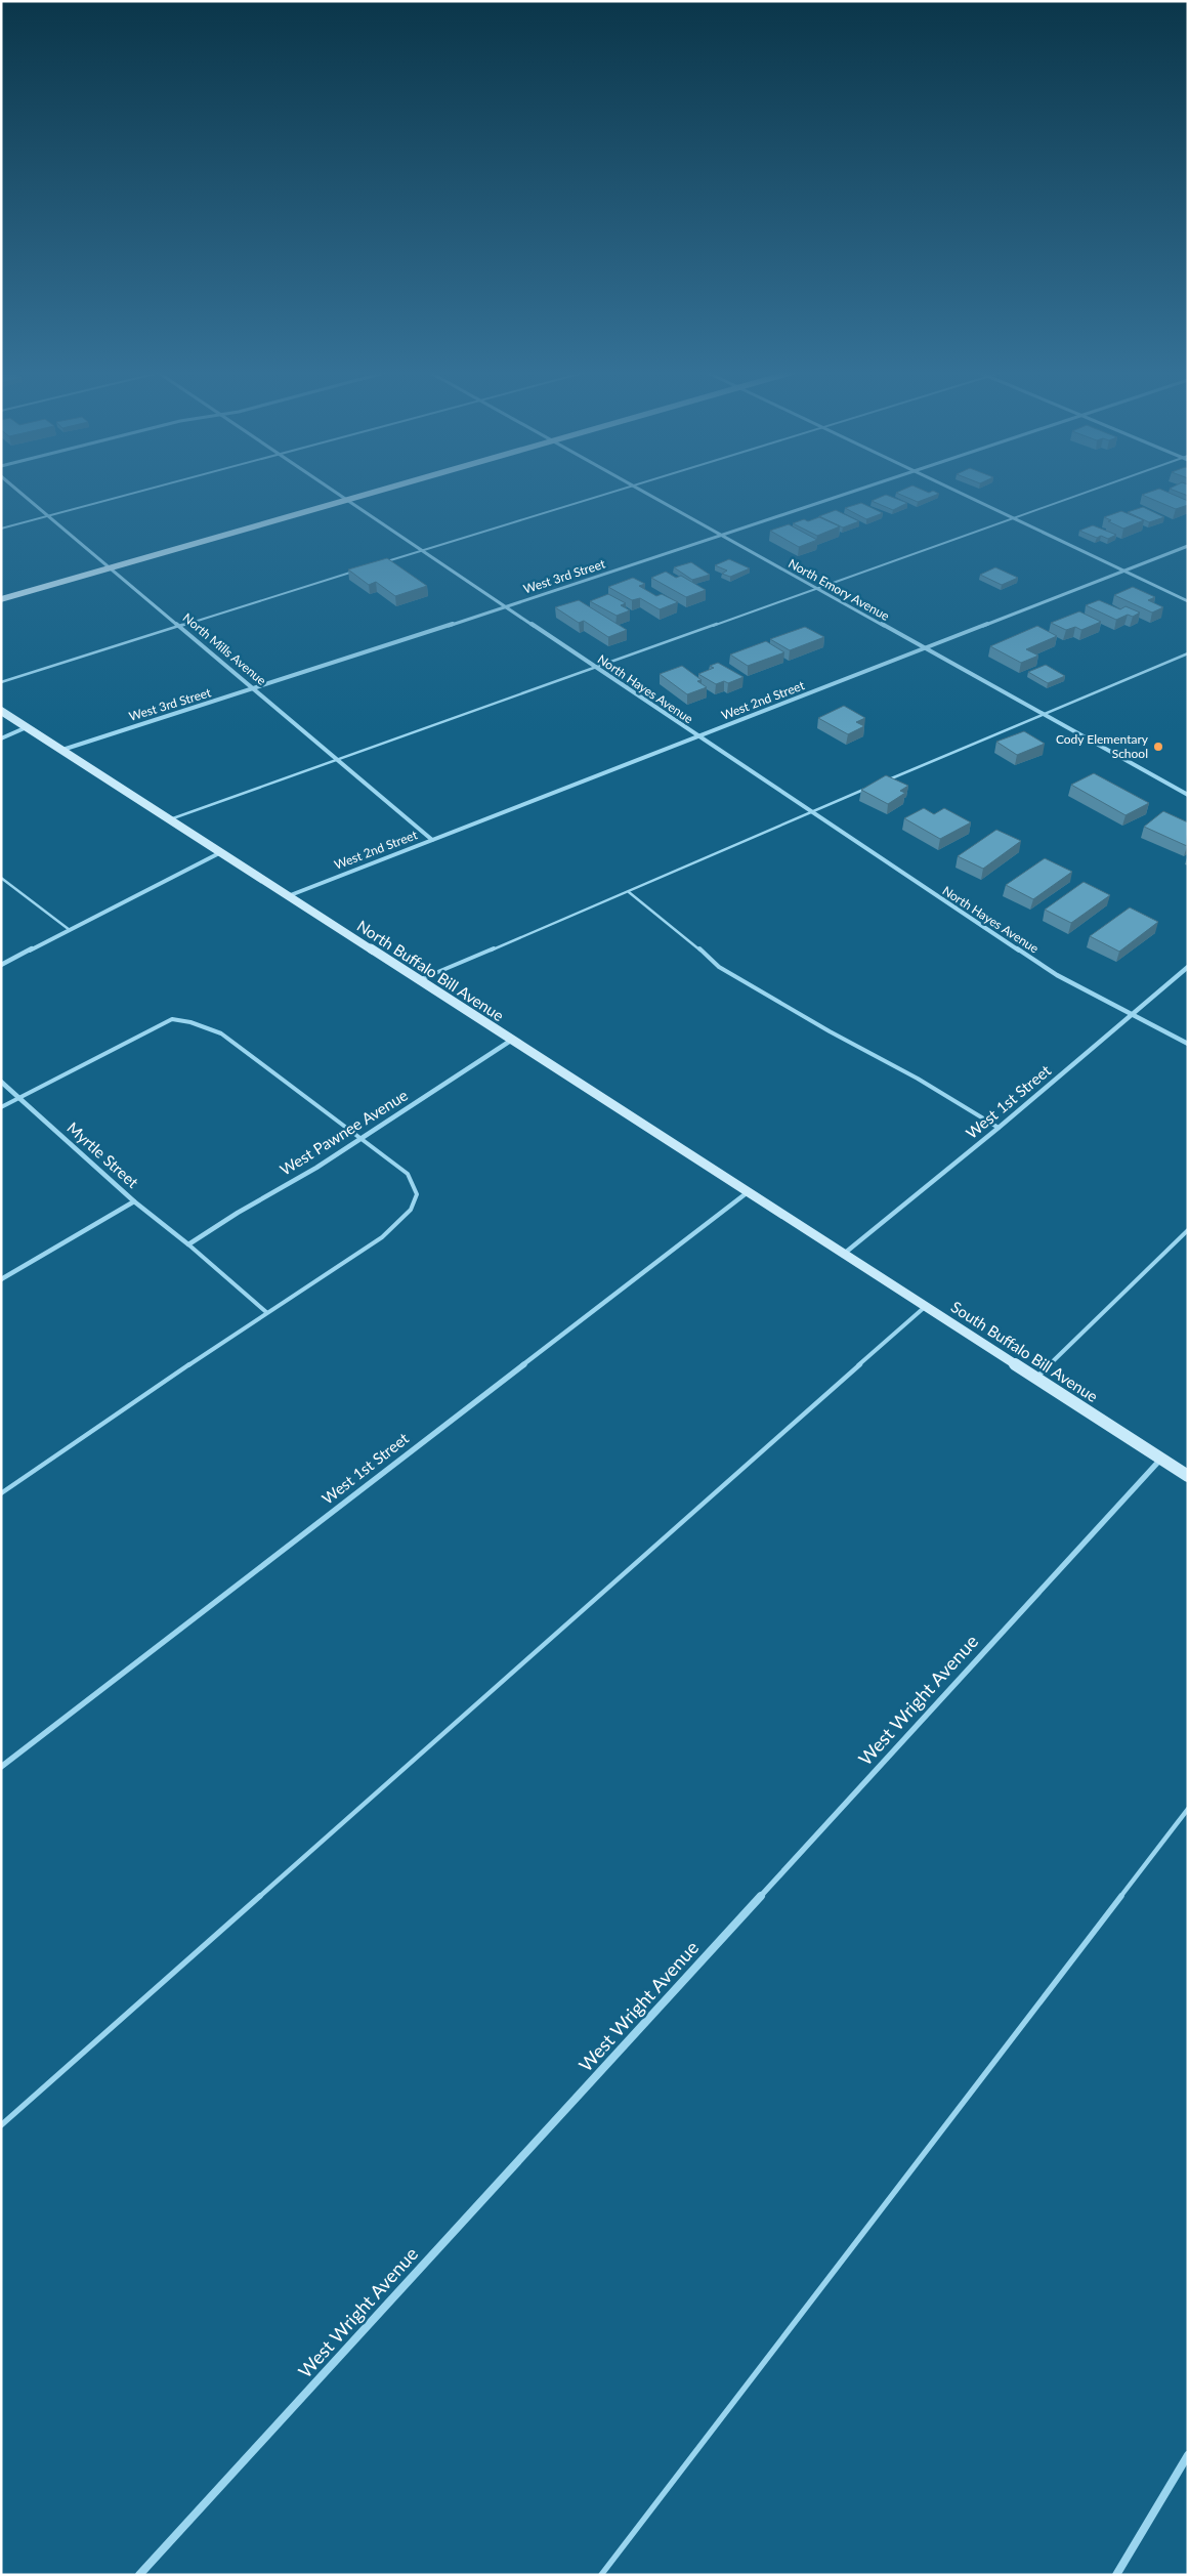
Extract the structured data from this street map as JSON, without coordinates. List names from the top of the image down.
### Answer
{
  "streets": {
    "main road": ["North Buffalo Bill Avenue", "South Buffalo Bill Avenue"],
    "street": [
      "West 3rd Street",
      "North Emory Avenue",
      "North Mills Avenue",
      "North Hayes Avenue",
      "West 2nd Street",
      "West 1st Street",
      "West Pawnee Avenue",
      "Myrtle Street",
      "West Wright Avenue"
    ]
  },
  "crossings": [
    ["West 3rd Street", "North Emory Avenue"],
    ["West 3rd Street", "North Mills Avenue"],
    ["West 3rd Street", "North Hayes Avenue"],
    ["West 3rd Street", "North Buffalo Bill Avenue"],
    ["North Emory Avenue", "West 2nd Street"],
    ["North Mills Avenue", "West 2nd Street"],
    ["North Hayes Avenue", "West 2nd Street"],
    ["North Hayes Avenue", "West 1st Street"],
    ["West 2nd Street", "North Buffalo Bill Avenue"],
    ["North Buffalo Bill Avenue", "West 1st Street"],
    ["North Buffalo Bill Avenue", "West Pawnee Avenue"],
    ["North Buffalo Bill Avenue", "South Buffalo Bill Avenue"],
    ["West 1st Street", "South Buffalo Bill Avenue"],
    ["West Pawnee Avenue", "Myrtle Street"],
    ["South Buffalo Bill Avenue", "West Wright Avenue"]
  ],
  "places": ["Cody Elementary School"]
}
